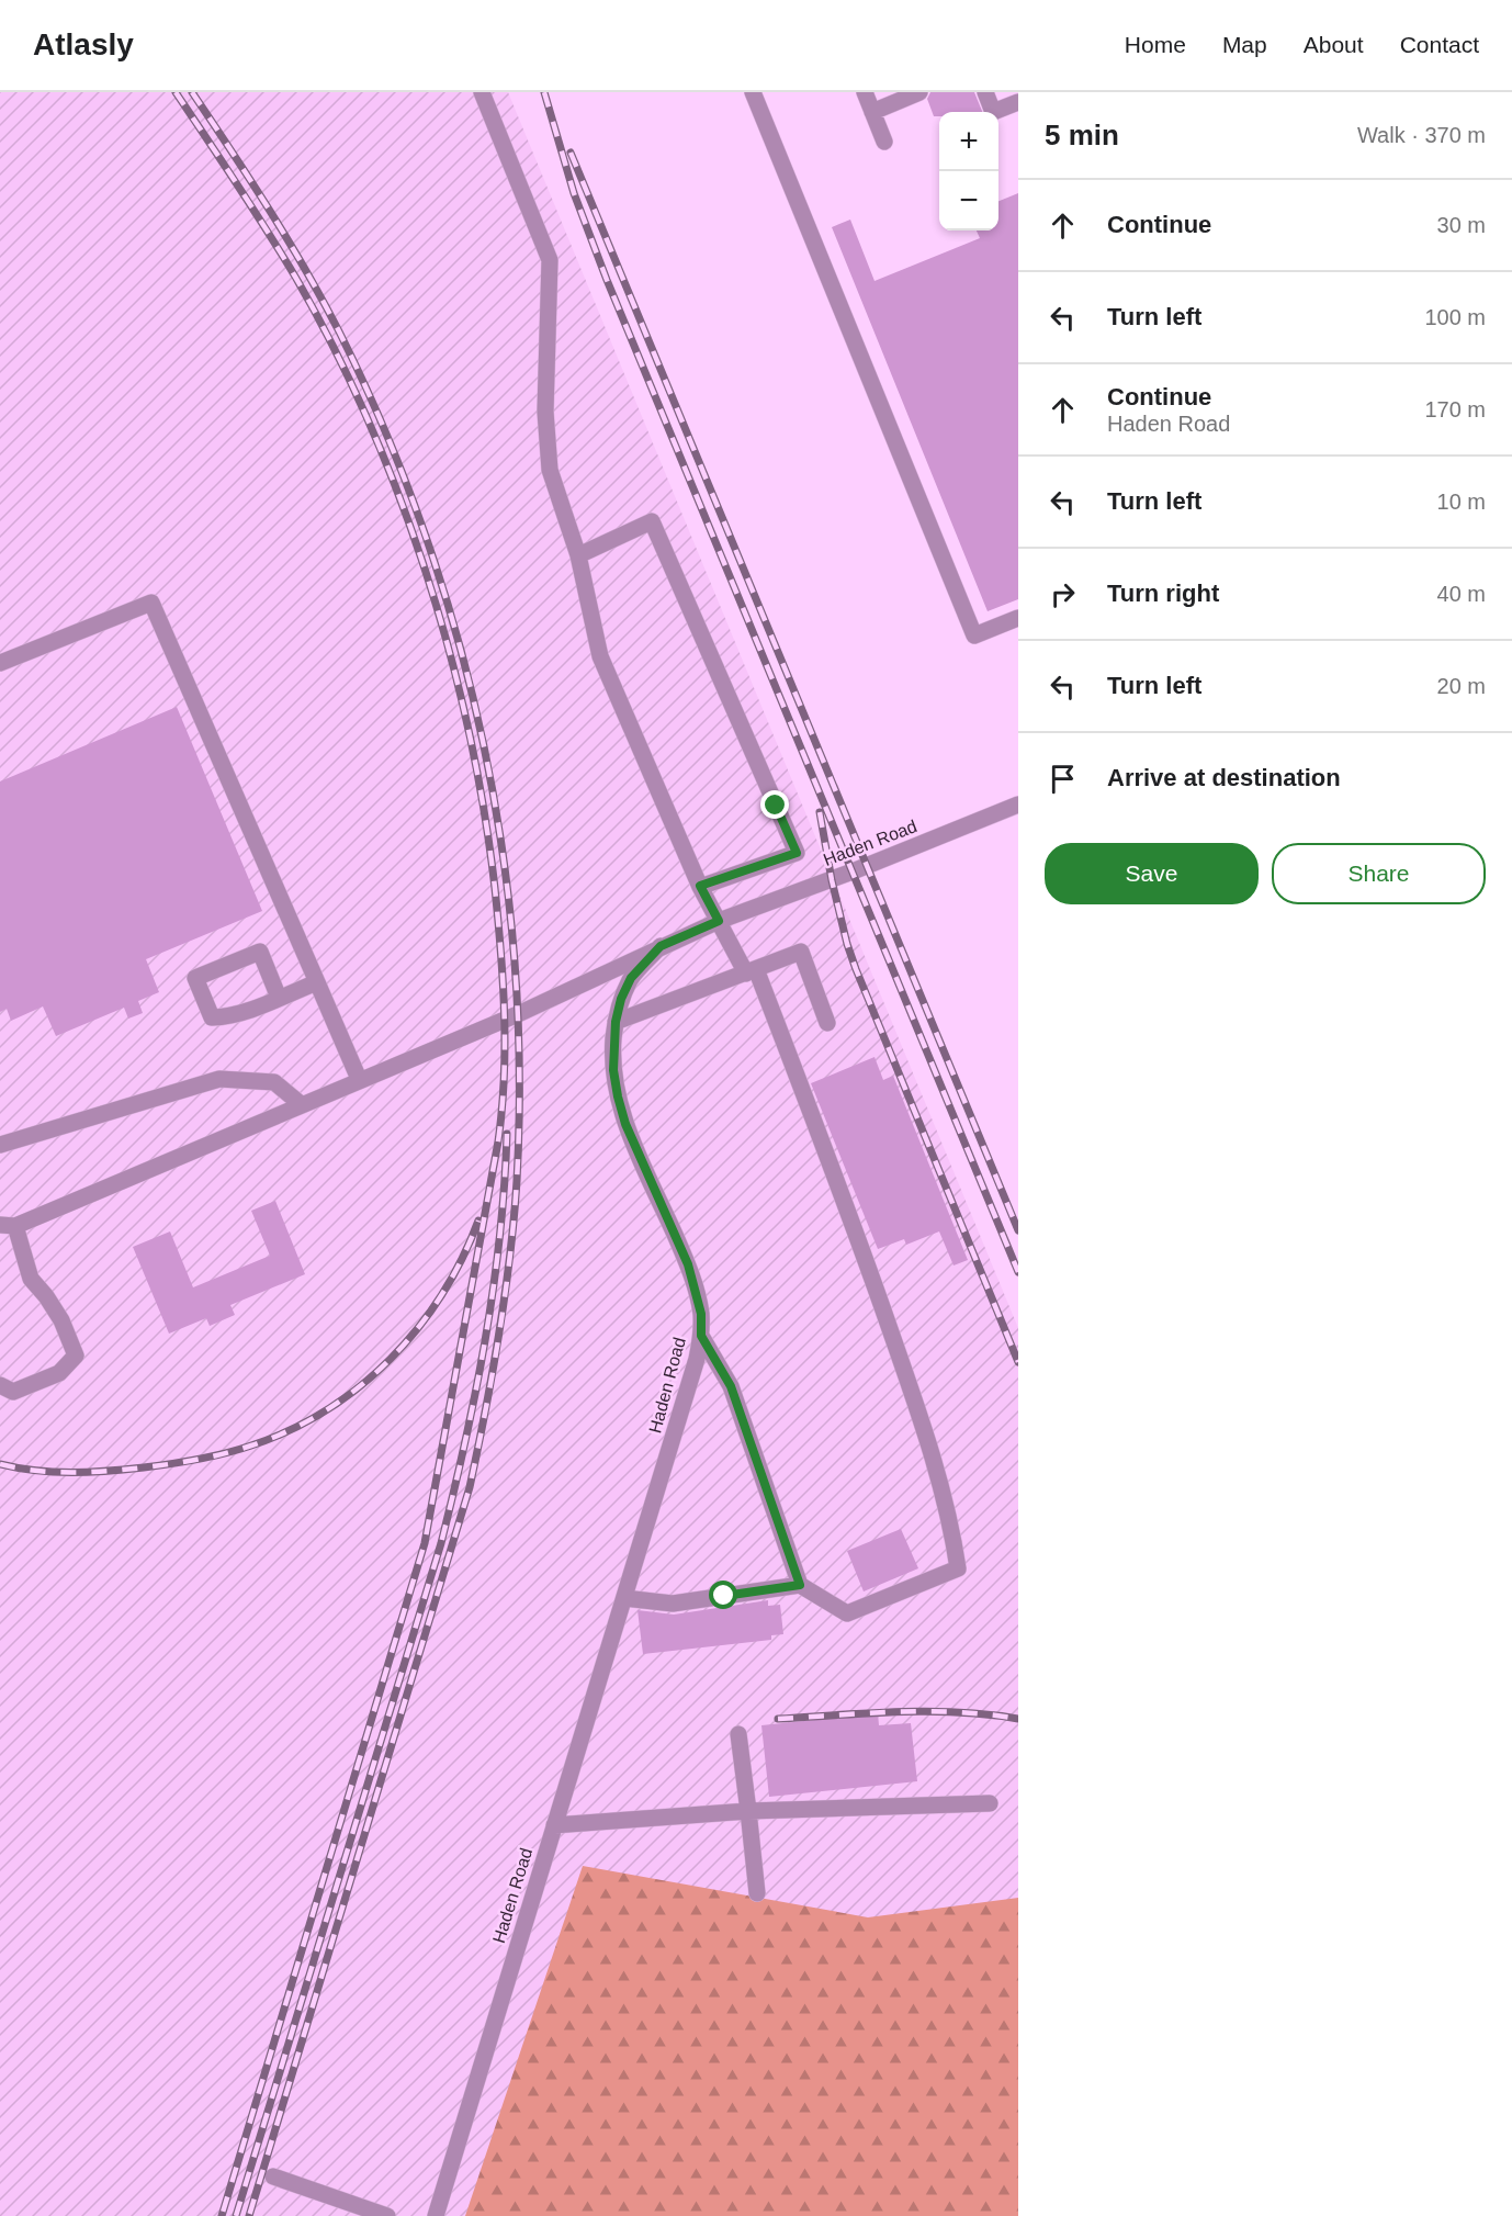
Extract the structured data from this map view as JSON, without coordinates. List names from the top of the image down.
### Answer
{
  "streets": {
    "street": ["Haden Road"]
  },
  "page": {
    "header": "Atlasly",
    "nav": [
      "Home",
      "Map",
      "About",
      "Contact"
    ],
    "heading": ["5 min", "Walk · 370 m"],
    "map_buttons": ["+", "−"],
    "list": [
      ["Continue", "30 m"],
      ["Turn left", "100 m"],
      ["Continue", "Haden Road", "170 m"],
      ["Turn left", "10 m"],
      ["Turn right", "40 m"],
      ["Turn left", "20 m"],
      "Arrive at destination"
    ],
    "buttons": ["Save", "Share"]
  }
}
